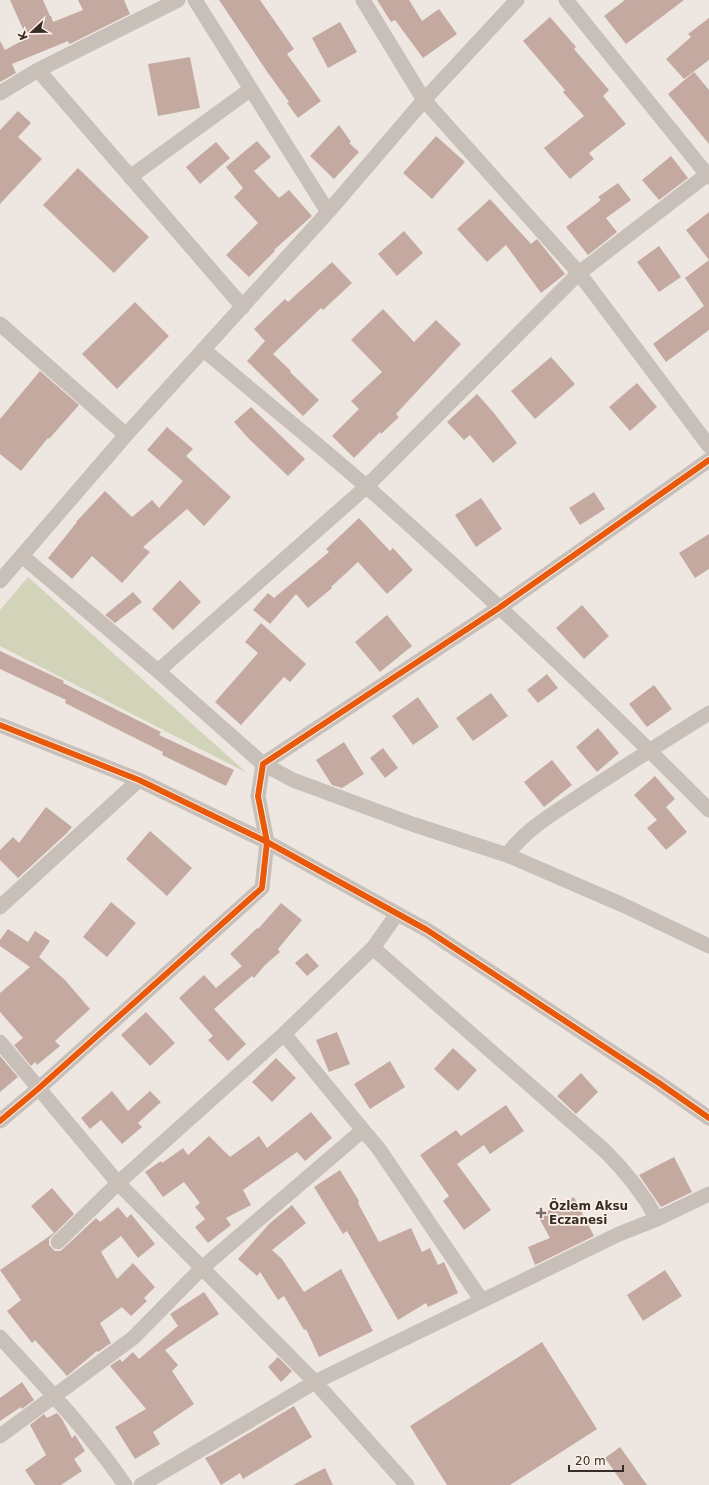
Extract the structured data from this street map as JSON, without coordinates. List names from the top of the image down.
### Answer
{
  "places": {
    "health": ["Özlem Aksu Eczanesi"]
  },
  "scale_bar": "20 m",
  "north": "left"
}
